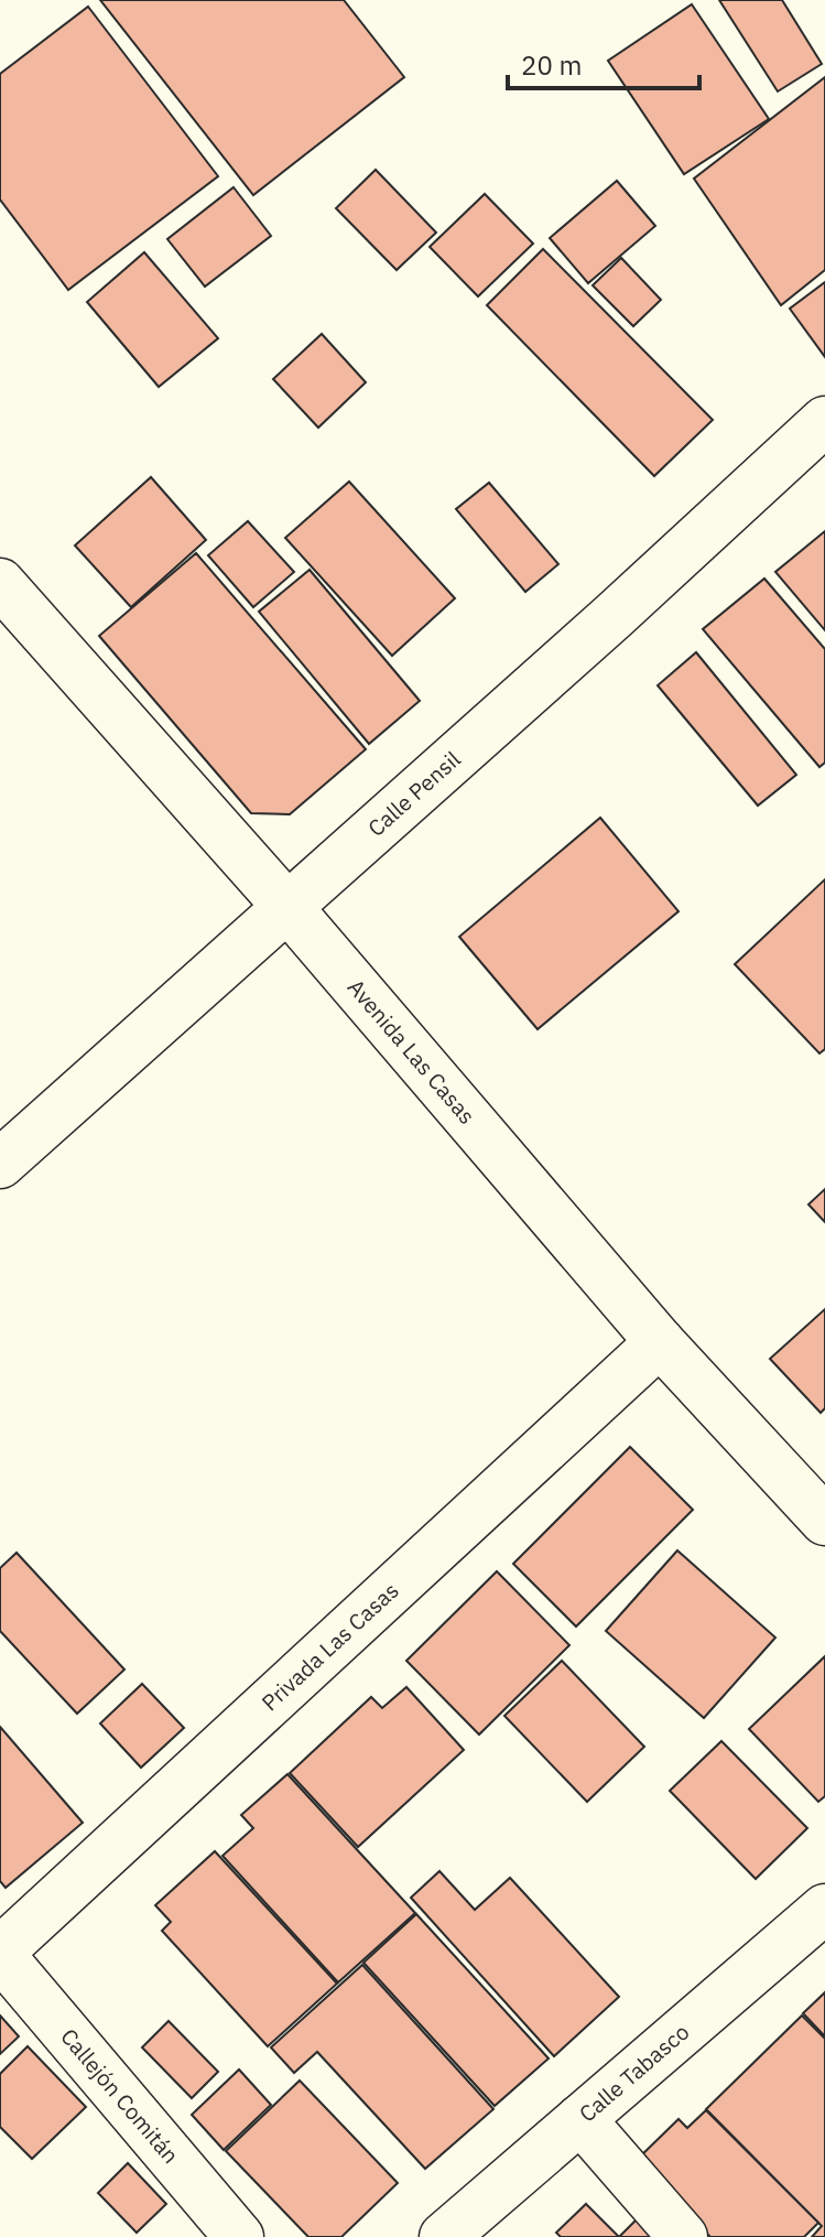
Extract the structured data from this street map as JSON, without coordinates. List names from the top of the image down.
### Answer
{
  "streets": {
    "street": [
      "Calle Pensil",
      "Avenida Las Casas",
      "Privada Las Casas",
      "Calle Tabasco",
      "Callejón Comitán"
    ]
  },
  "crossings": [
    ["Calle Pensil", "Avenida Las Casas"],
    ["Avenida Las Casas", "Privada Las Casas"],
    ["Privada Las Casas", "Callejón Comitán"]
  ],
  "scale_bar": "20 m"
}
